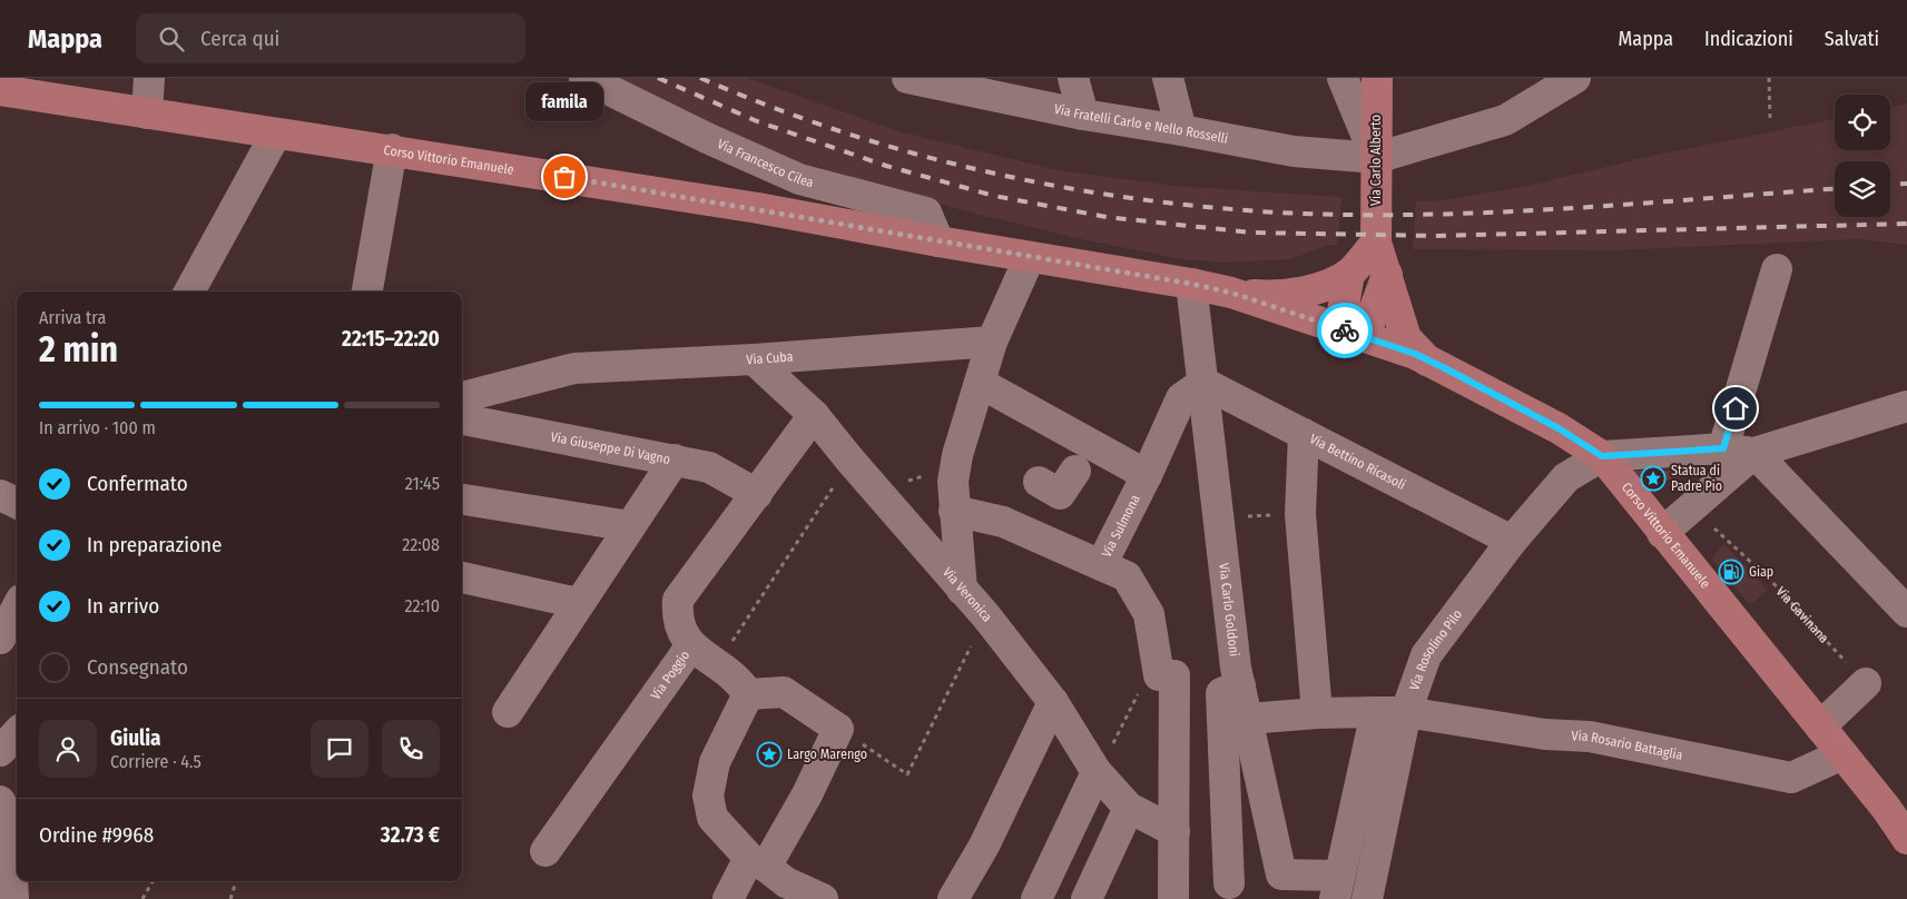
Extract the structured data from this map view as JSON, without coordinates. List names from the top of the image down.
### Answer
{
  "streets": {
    "main road": ["Corso Vittorio Emanuele", "Via Carlo Alberto"],
    "street": [
      "Via Fratelli Carlo e Nello Rosselli",
      "Via Francesco Cilea",
      "Via Cuba",
      "Via Giuseppe Di Vagno",
      "Via Bettino Ricasoli",
      "Via Sulmona",
      "Via Veronica",
      "Via Carlo Goldoni",
      "Via Rosolino Pilo",
      "Via Poggio",
      "Via Rosario Battaglia"
    ],
    "path": ["Via Gavinana"]
  },
  "crossings": [
    ["Via Fratelli Carlo e Nello Rosselli", "Via Carlo Alberto"],
    ["Corso Vittorio Emanuele", "Via Carlo Alberto"],
    ["Corso Vittorio Emanuele", "Via Francesco Cilea"],
    ["Corso Vittorio Emanuele", "Via Carlo Goldoni"],
    ["Corso Vittorio Emanuele", "Via Rosolino Pilo"],
    ["Corso Vittorio Emanuele", "Via Rosario Battaglia"],
    ["Via Cuba", "Via Veronica"],
    ["Via Giuseppe Di Vagno", "Via Poggio"],
    ["Via Bettino Ricasoli", "Via Sulmona"],
    ["Via Bettino Ricasoli", "Via Carlo Goldoni"],
    ["Via Bettino Ricasoli", "Via Rosolino Pilo"],
    ["Via Sulmona", "Via Carlo Goldoni"],
    ["Via Veronica", "Via Poggio"],
    ["Via Carlo Goldoni", "Via Rosario Battaglia"],
    ["Via Rosolino Pilo", "Via Rosario Battaglia"]
  ],
  "places": {
    "other": ["famila"],
    "place": ["Statua di Padre Pio", "Largo Marengo"],
    "fuel station": ["Giap"]
  },
  "page": {
    "header": "Mappa",
    "search": "Cerca qui",
    "nav": ["Mappa", "Indicazioni", "Salvati"],
    "bubble": "famila",
    "heading": ["2 min", "Arriva tra", "22:15–22:20"],
    "panel": [
      "Giulia",
      "Corriere · 4.5",
      "Ordine #9968",
      "32.73 €"
    ],
    "bar": "In arrivo · 100 m",
    "list": [
      ["Confermato", "21:45"],
      ["In preparazione", "22:08"],
      ["In arrivo", "22:10"],
      "Consegnato"
    ]
  }
}
